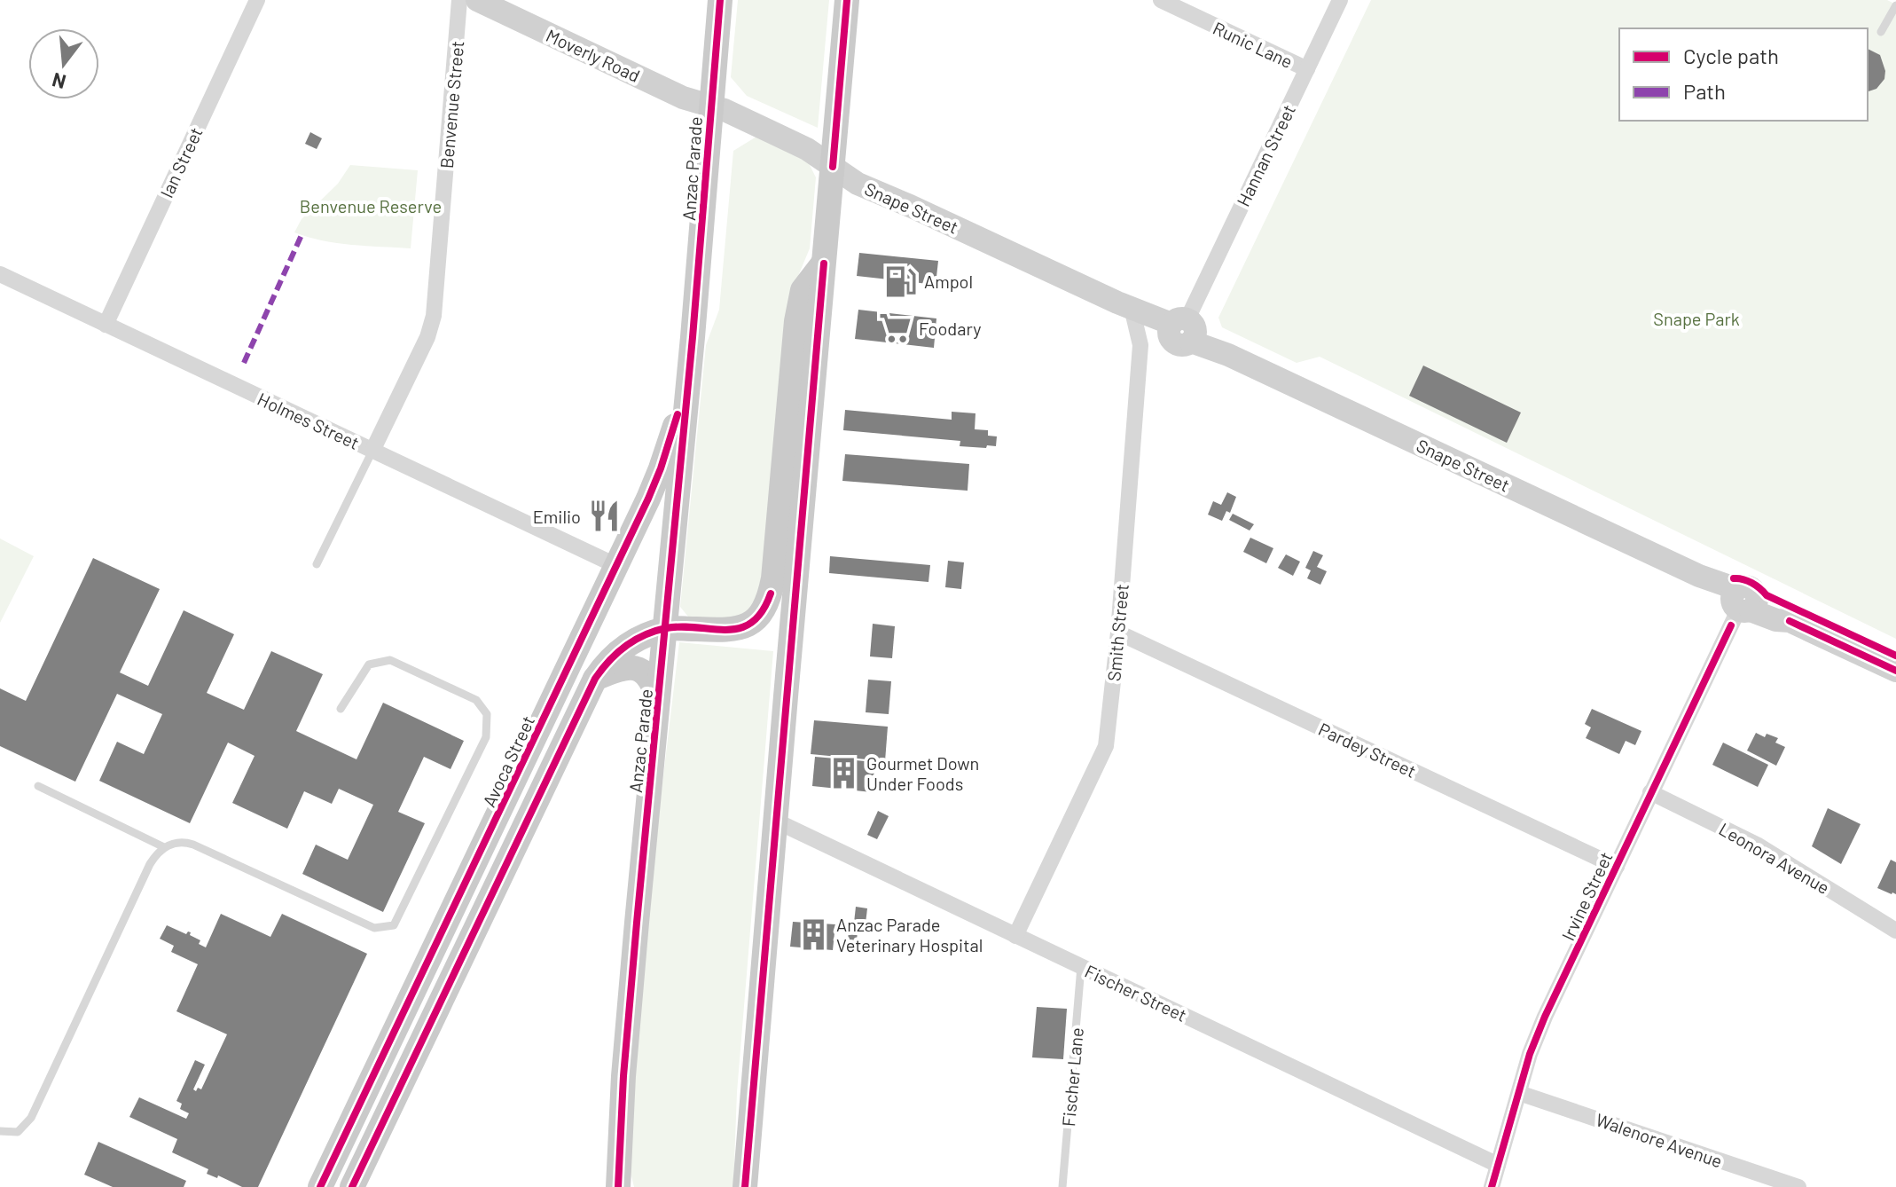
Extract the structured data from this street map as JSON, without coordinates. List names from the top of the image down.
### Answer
{
  "streets": {
    "main road": ["Anzac Parade", "Avoca Street"],
    "street": [
      "Runic Lane",
      "Moverly Road",
      "Benvenue Street",
      "Hannan Street",
      "Ian Street",
      "Snape Street",
      "Holmes Street",
      "Smith Street",
      "Pardey Street",
      "Leonora Avenue",
      "Irvine Street",
      "Fischer Street",
      "Walenore Avenue"
    ],
    "lane": ["Fischer Lane"]
  },
  "crossings": [
    ["Runic Lane", "Hannan Street"],
    ["Moverly Road", "Anzac Parade"],
    ["Moverly Road", "Snape Street"],
    ["Benvenue Street", "Holmes Street"],
    ["Hannan Street", "Snape Street"],
    ["Ian Street", "Holmes Street"],
    ["Anzac Parade", "Snape Street"],
    ["Anzac Parade", "Avoca Street"],
    ["Snape Street", "Smith Street"],
    ["Snape Street", "Irvine Street"],
    ["Holmes Street", "Avoca Street"],
    ["Smith Street", "Pardey Street"],
    ["Smith Street", "Fischer Street"],
    ["Pardey Street", "Irvine Street"],
    ["Leonora Avenue", "Irvine Street"],
    ["Irvine Street", "Fischer Street"],
    ["Irvine Street", "Walenore Avenue"],
    ["Fischer Street", "Fischer Lane"]
  ],
  "parks": ["Benvenue Reserve", "Snape Park"],
  "places": {
    "fuel station": ["Ampol"],
    "supermarket": ["Foodary"],
    "restaurant": ["Emilio"],
    "building": ["Gourmet Down Under Foods", "Anzac Parade Veterinary Hospital"]
  },
  "legend": ["Cycle path", "Path"],
  "north": "bottom"
}
